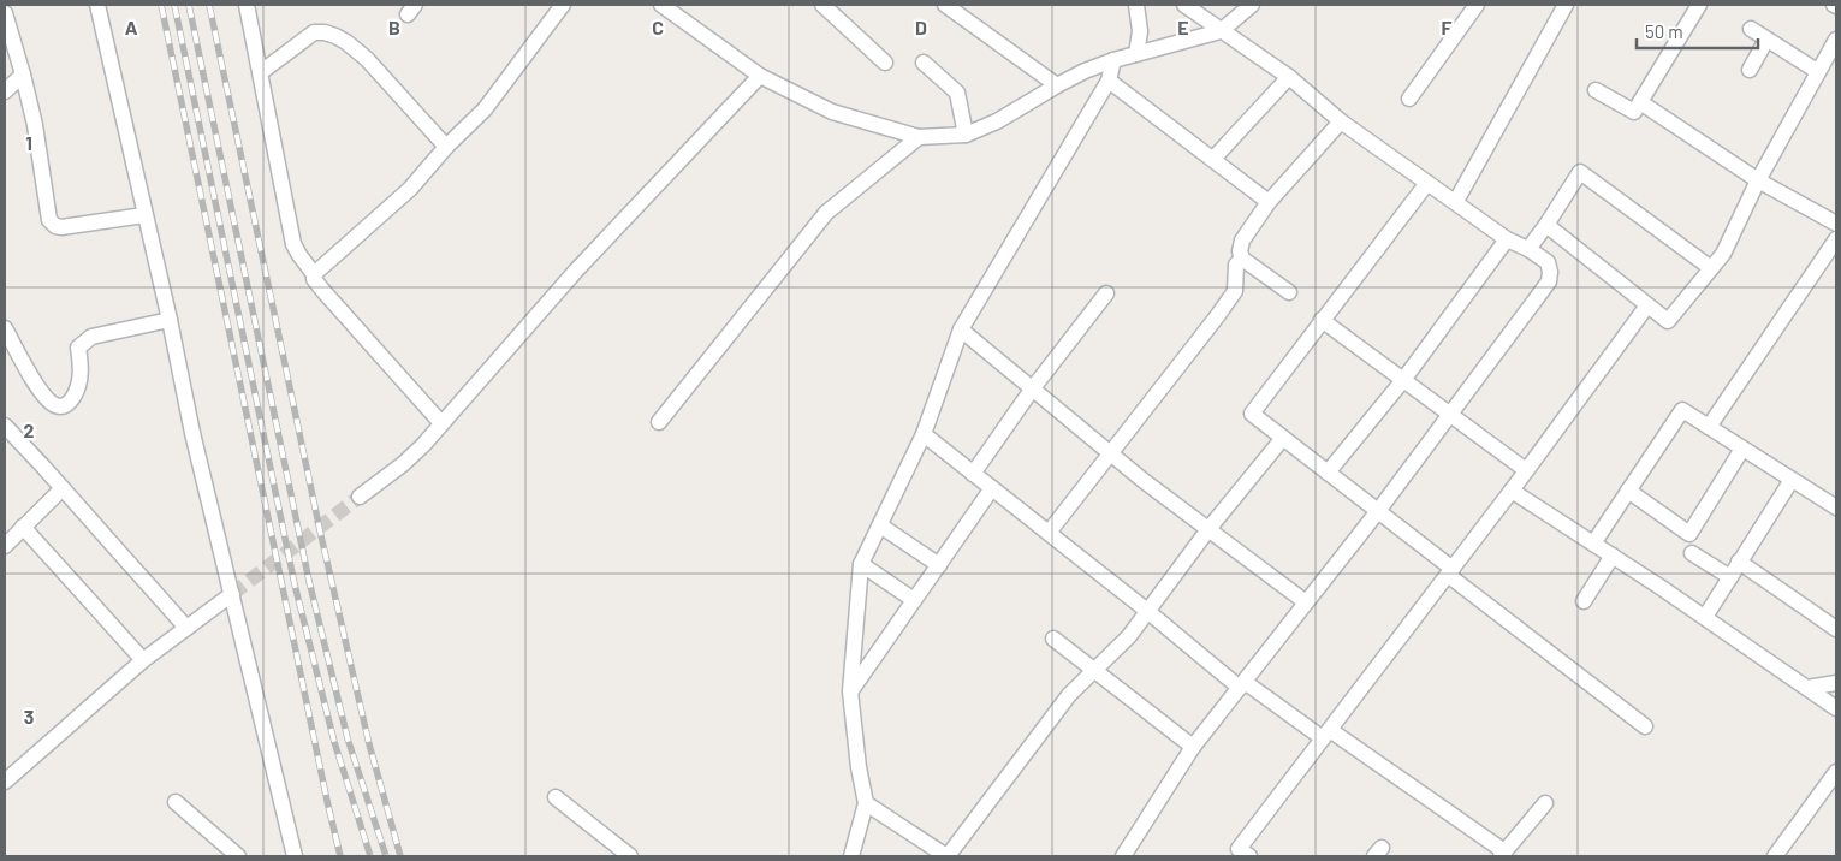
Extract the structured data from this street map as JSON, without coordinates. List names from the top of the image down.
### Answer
{
  "scale_bar": "50 m",
  "grid": {
    "columns": [
      "A",
      "B",
      "C",
      "D",
      "E",
      "F"
    ],
    "rows": ["1", "2", "3"]
  }
}
